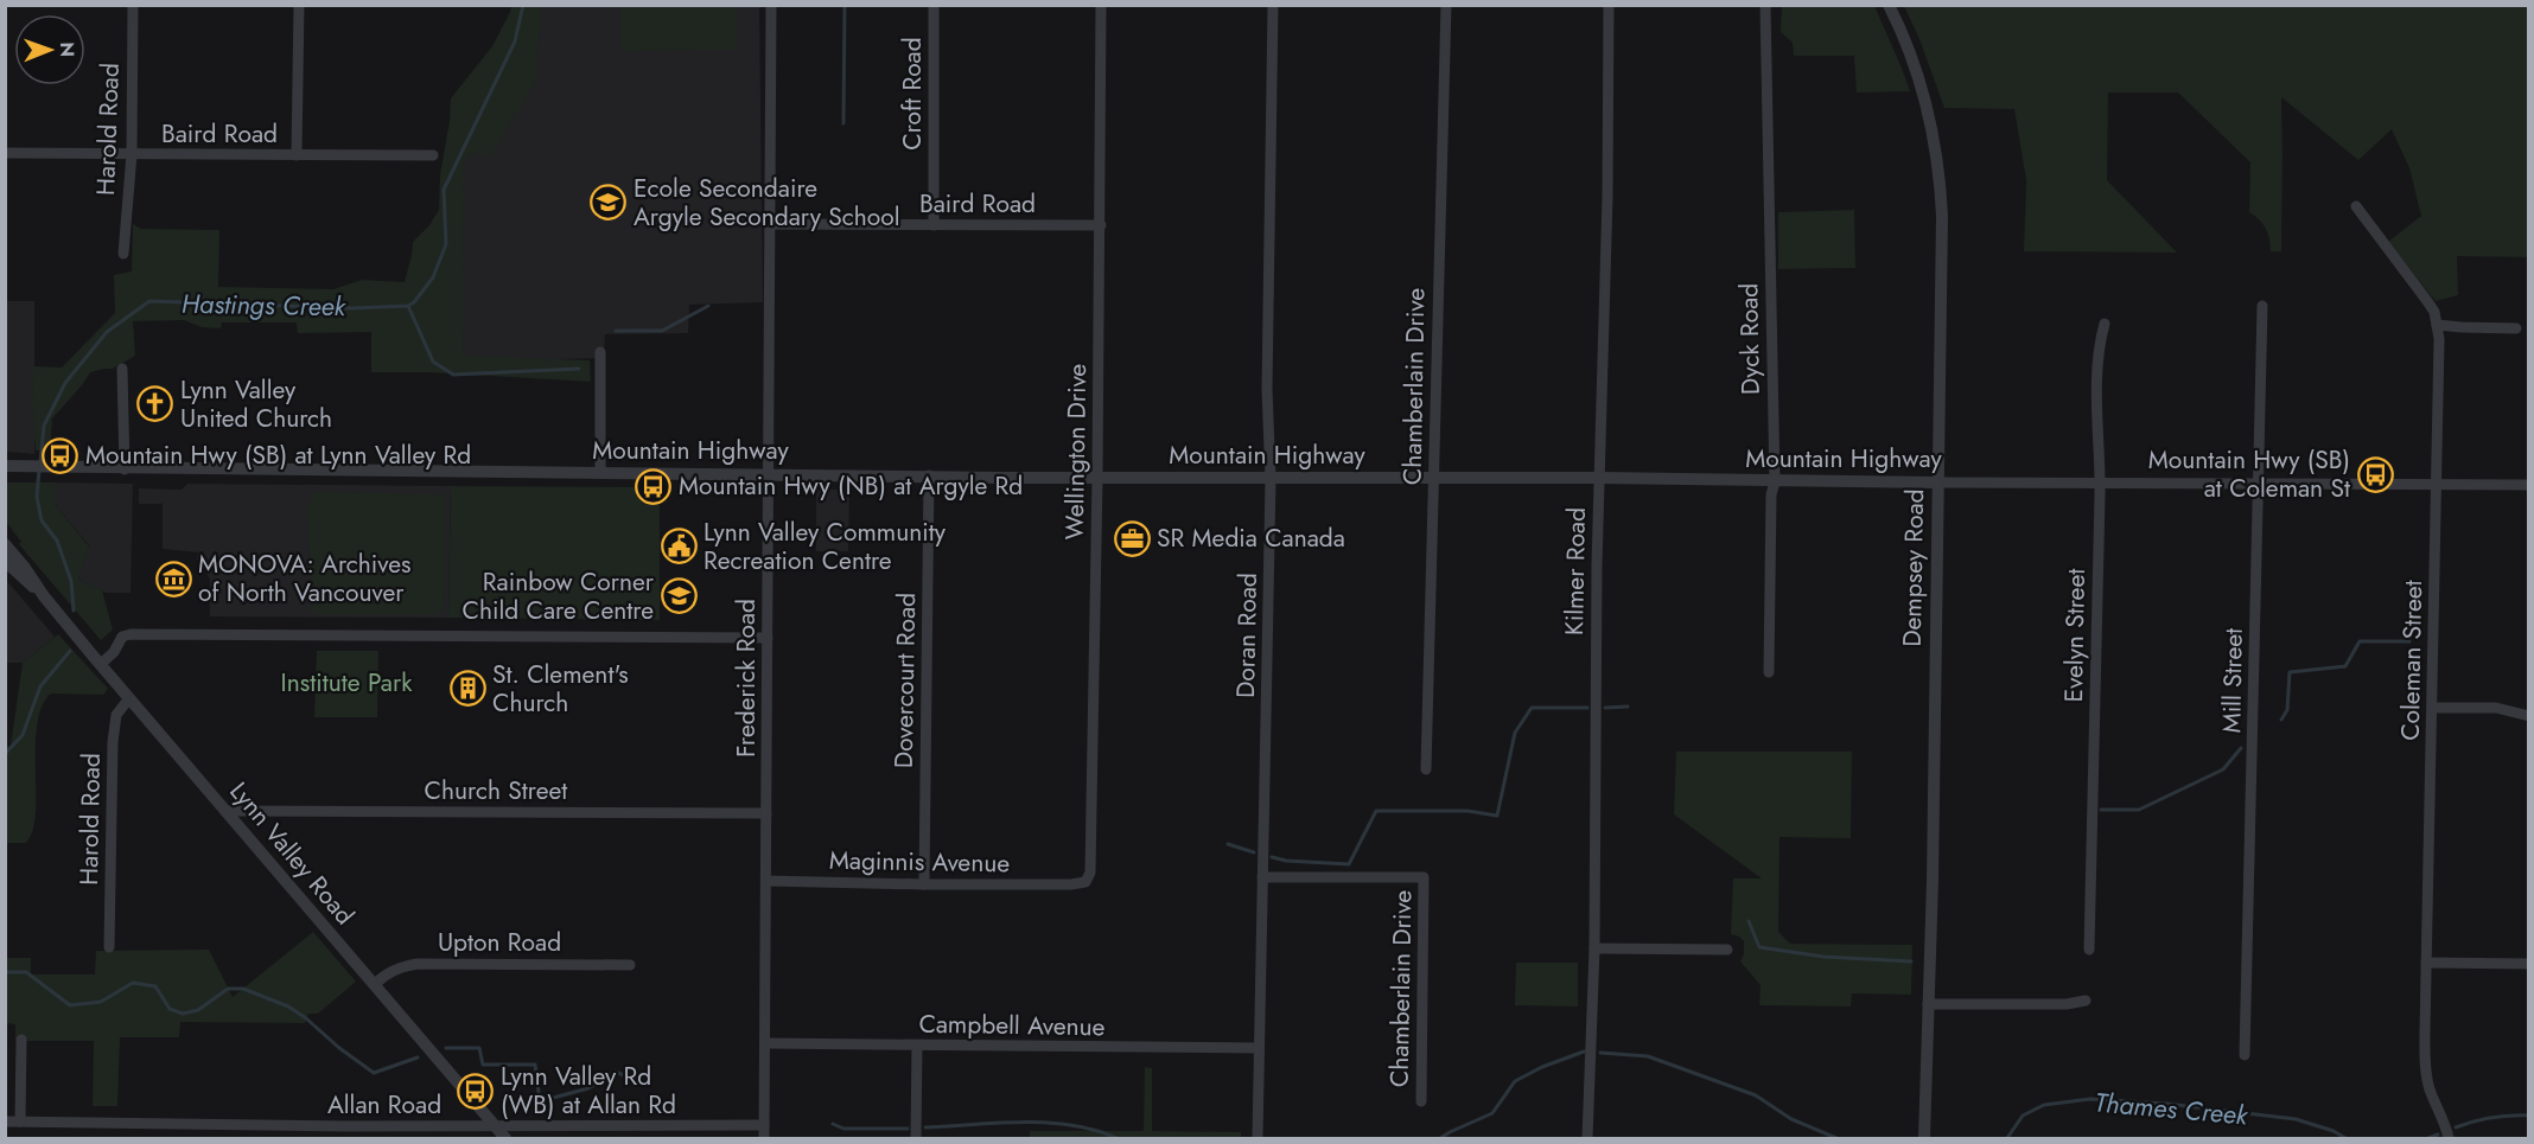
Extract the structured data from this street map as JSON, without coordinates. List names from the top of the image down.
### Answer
{
  "streets": {
    "street": [
      "Croft Road",
      "Harold Road",
      "Baird Road",
      "Dyck Road",
      "Chamberlain Drive",
      "Mountain Highway",
      "Wellington Drive",
      "Dempsey Road",
      "Kilmer Road",
      "Doran Road",
      "Evelyn Street",
      "Coleman Street",
      "Frederick Road",
      "Dovercourt Road",
      "Mill Street",
      "Church Street",
      "Lynn Valley Road",
      "Maginnis Avenue",
      "Upton Road",
      "Campbell Avenue",
      "Allan Road"
    ]
  },
  "crossings": [
    ["Croft Road", "Baird Road"],
    ["Harold Road", "Baird Road"],
    ["Harold Road", "Lynn Valley Road"],
    ["Baird Road", "Wellington Drive"],
    ["Baird Road", "Frederick Road"],
    ["Dyck Road", "Mountain Highway"],
    ["Chamberlain Drive", "Mountain Highway"],
    ["Chamberlain Drive", "Doran Road"],
    ["Mountain Highway", "Wellington Drive"],
    ["Mountain Highway", "Dempsey Road"],
    ["Mountain Highway", "Kilmer Road"],
    ["Mountain Highway", "Doran Road"],
    ["Mountain Highway", "Evelyn Street"],
    ["Mountain Highway", "Coleman Street"],
    ["Mountain Highway", "Frederick Road"],
    ["Mountain Highway", "Dovercourt Road"],
    ["Mountain Highway", "Mill Street"],
    ["Wellington Drive", "Maginnis Avenue"],
    ["Doran Road", "Campbell Avenue"],
    ["Frederick Road", "Church Street"],
    ["Frederick Road", "Maginnis Avenue"],
    ["Frederick Road", "Campbell Avenue"],
    ["Frederick Road", "Allan Road"],
    ["Dovercourt Road", "Maginnis Avenue"],
    ["Church Street", "Lynn Valley Road"],
    ["Lynn Valley Road", "Upton Road"],
    ["Lynn Valley Road", "Allan Road"]
  ],
  "water": ["Hastings Creek", "Thames Creek"],
  "parks": ["Institute Park"],
  "places": {
    "school or university": ["Ecole Secondaire Argyle Secondary School", "Rainbow Corner Child Care Centre"],
    "church": ["Lynn Valley United Church"],
    "bus stop": [
      "Mountain Hwy (SB) at Lynn Valley Rd",
      "Mountain Hwy (SB) at Coleman St",
      "Mountain Hwy (NB) at Argyle Rd",
      "Lynn Valley Rd (WB) at Allan Rd"
    ],
    "office": ["SR Media Canada"],
    "public building": ["Lynn Valley Community Recreation Centre"],
    "museum": ["MONOVA: Archives of North Vancouver"],
    "building": ["St. Clement's Church"]
  },
  "north": "right"
}
